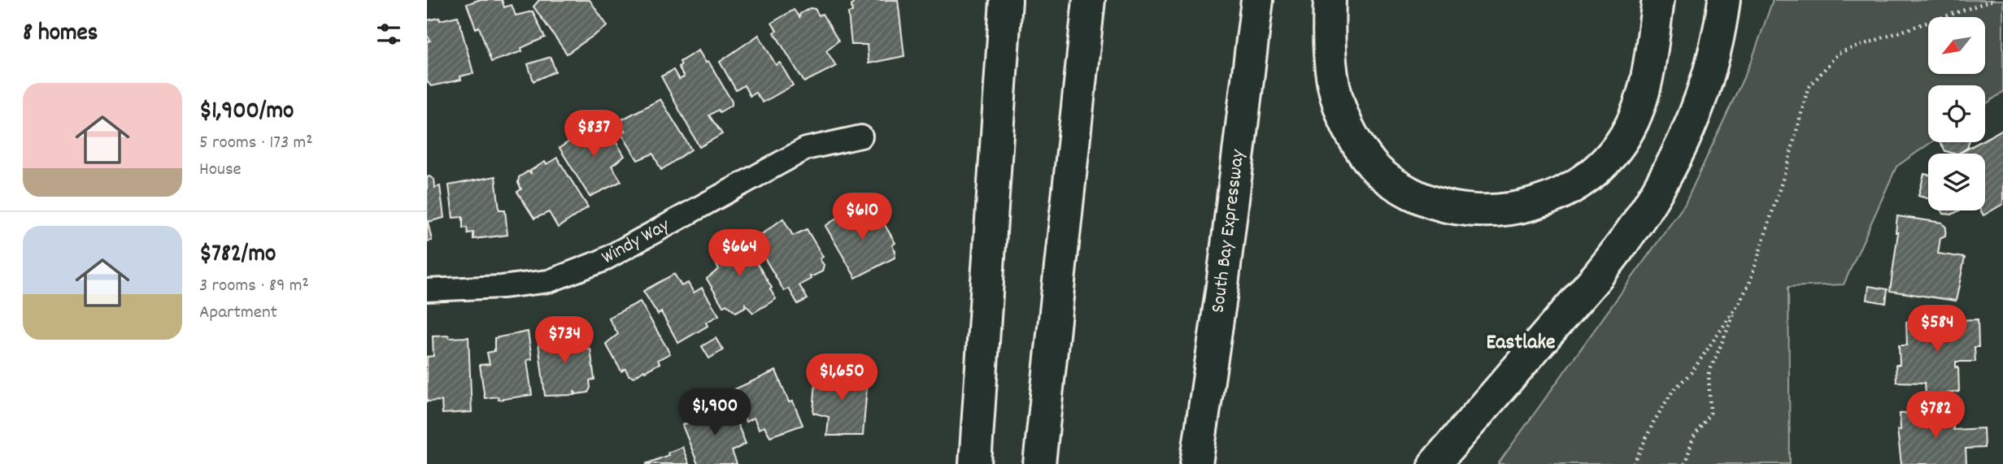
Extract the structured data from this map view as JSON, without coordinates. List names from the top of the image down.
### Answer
{
  "streets": {
    "highway": ["South Bay Expressway"],
    "street": ["Windy Way"]
  },
  "districts": ["Eastlake"],
  "north": "bottom left",
  "page": {
    "heading": "8 homes",
    "list": [
      {
        "name": "$1,900/mo",
        "note": "5 rooms · 173 m² · House"
      },
      {
        "name": "$782/mo",
        "note": "3 rooms · 89 m² · Apartment"
      }
    ],
    "price": [
      "$837",
      "$610",
      "$664",
      "$584",
      "$734",
      "$1,650",
      "$1,900",
      "$782"
    ]
  }
}
